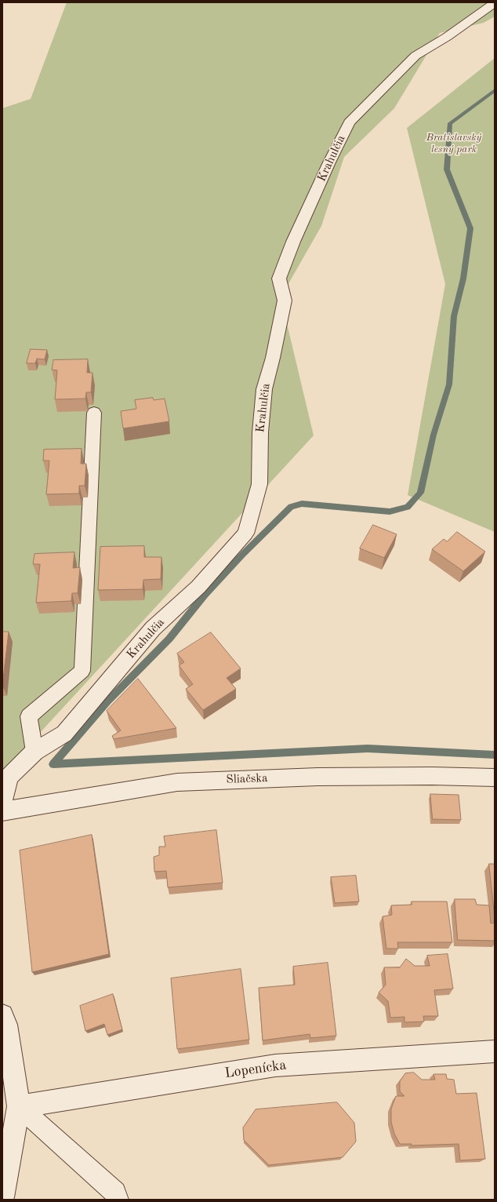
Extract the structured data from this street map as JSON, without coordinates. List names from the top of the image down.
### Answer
{
  "streets": {
    "street": ["Krahulčia", "Sliačska", "Lopenícka"]
  },
  "parks": ["Bratislavský lesný park"]
}
